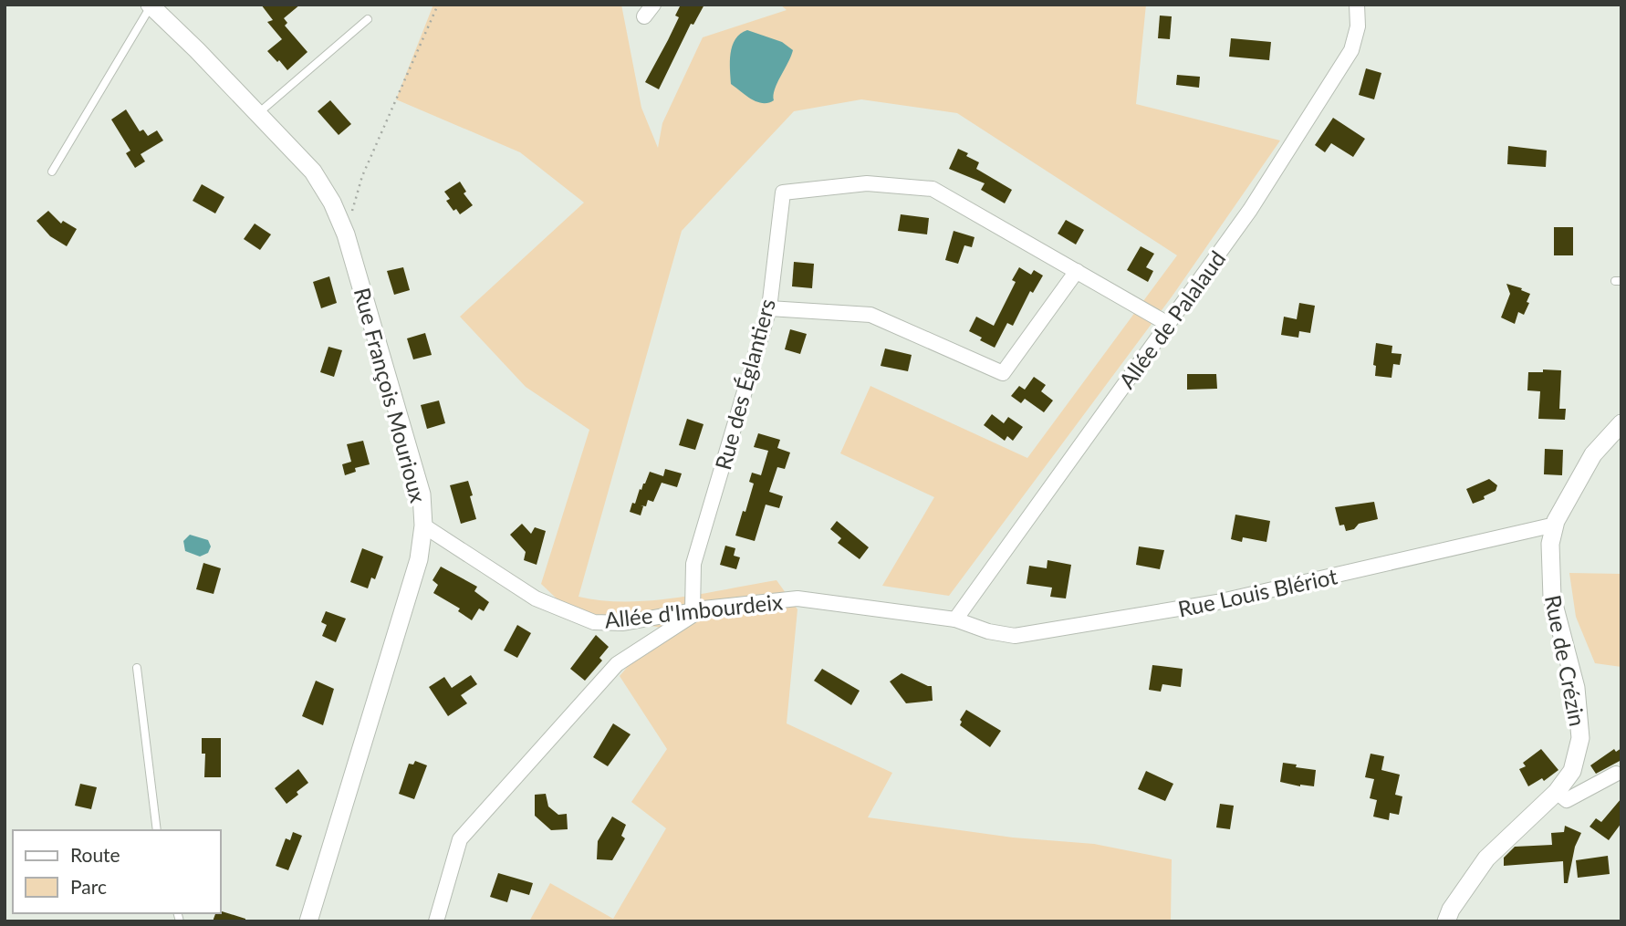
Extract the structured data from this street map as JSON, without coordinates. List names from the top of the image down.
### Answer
{
  "streets": {
    "street": [
      "Allée de Palalaud",
      "Rue des Églantiers",
      "Rue François Mourioux",
      "Rue Louis Blériot",
      "Allée d'Imbourdeix",
      "Rue de Crézin"
    ]
  },
  "crossings": [
    ["Allée de Palalaud", "Rue des Églantiers"],
    ["Allée de Palalaud", "Rue Louis Blériot"],
    ["Rue des Églantiers", "Allée d'Imbourdeix"],
    ["Rue François Mourioux", "Allée d'Imbourdeix"],
    ["Rue Louis Blériot", "Allée d'Imbourdeix"],
    ["Rue Louis Blériot", "Rue de Crézin"]
  ],
  "legend": ["Route", "Parc"]
}
